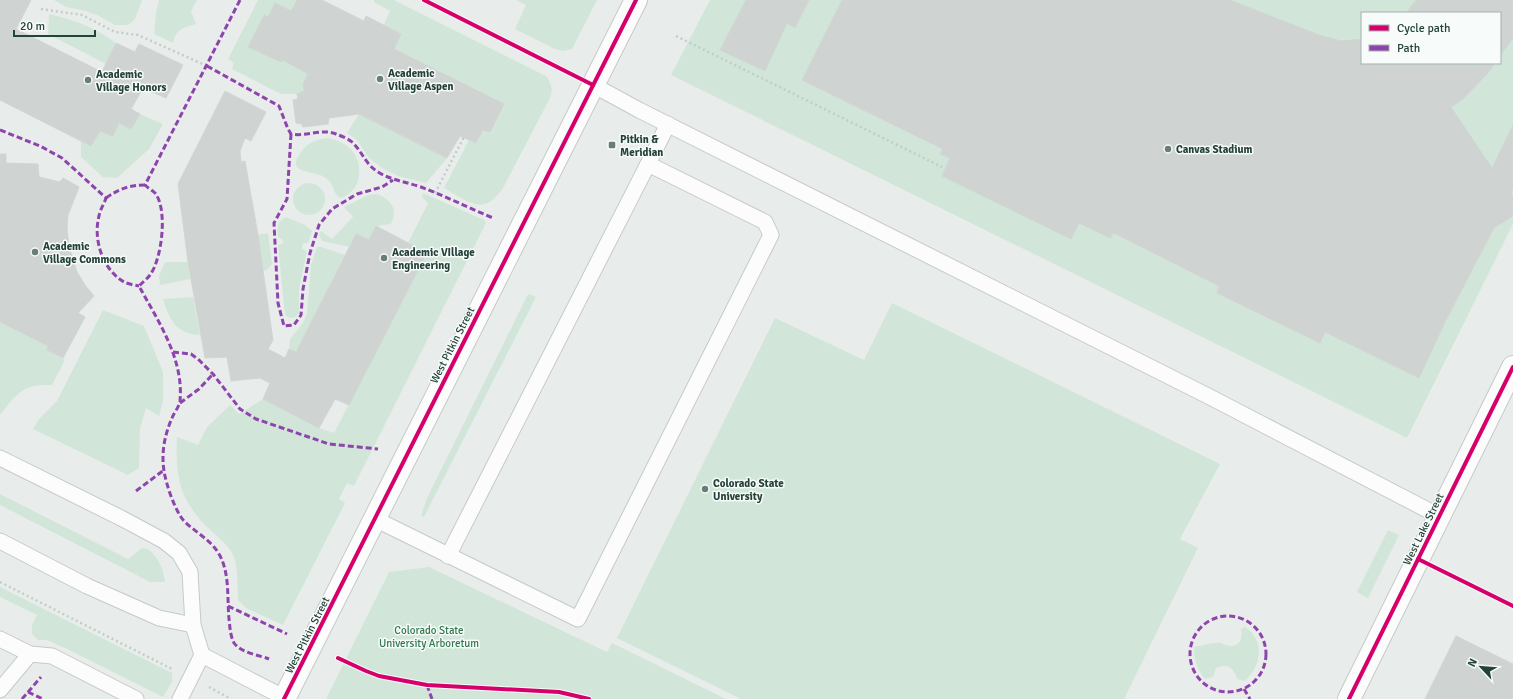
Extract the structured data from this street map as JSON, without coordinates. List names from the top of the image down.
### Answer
{
  "streets": {
    "street": ["West Pitkin Street", "West Lake Street"]
  },
  "parks": ["Colorado State University Arboretum"],
  "places": {
    "other": [
      "Academic Village Aspen",
      "Academic Village Honors",
      "Canvas Stadium",
      "Academic Village Commons",
      "Academic VIllage Engineering",
      "Colorado State University"
    ],
    "transit": ["Pitkin & Meridian"]
  },
  "legend": ["Cycle path", "Path"],
  "scale_bar": "20 m",
  "north": "top left"
}
